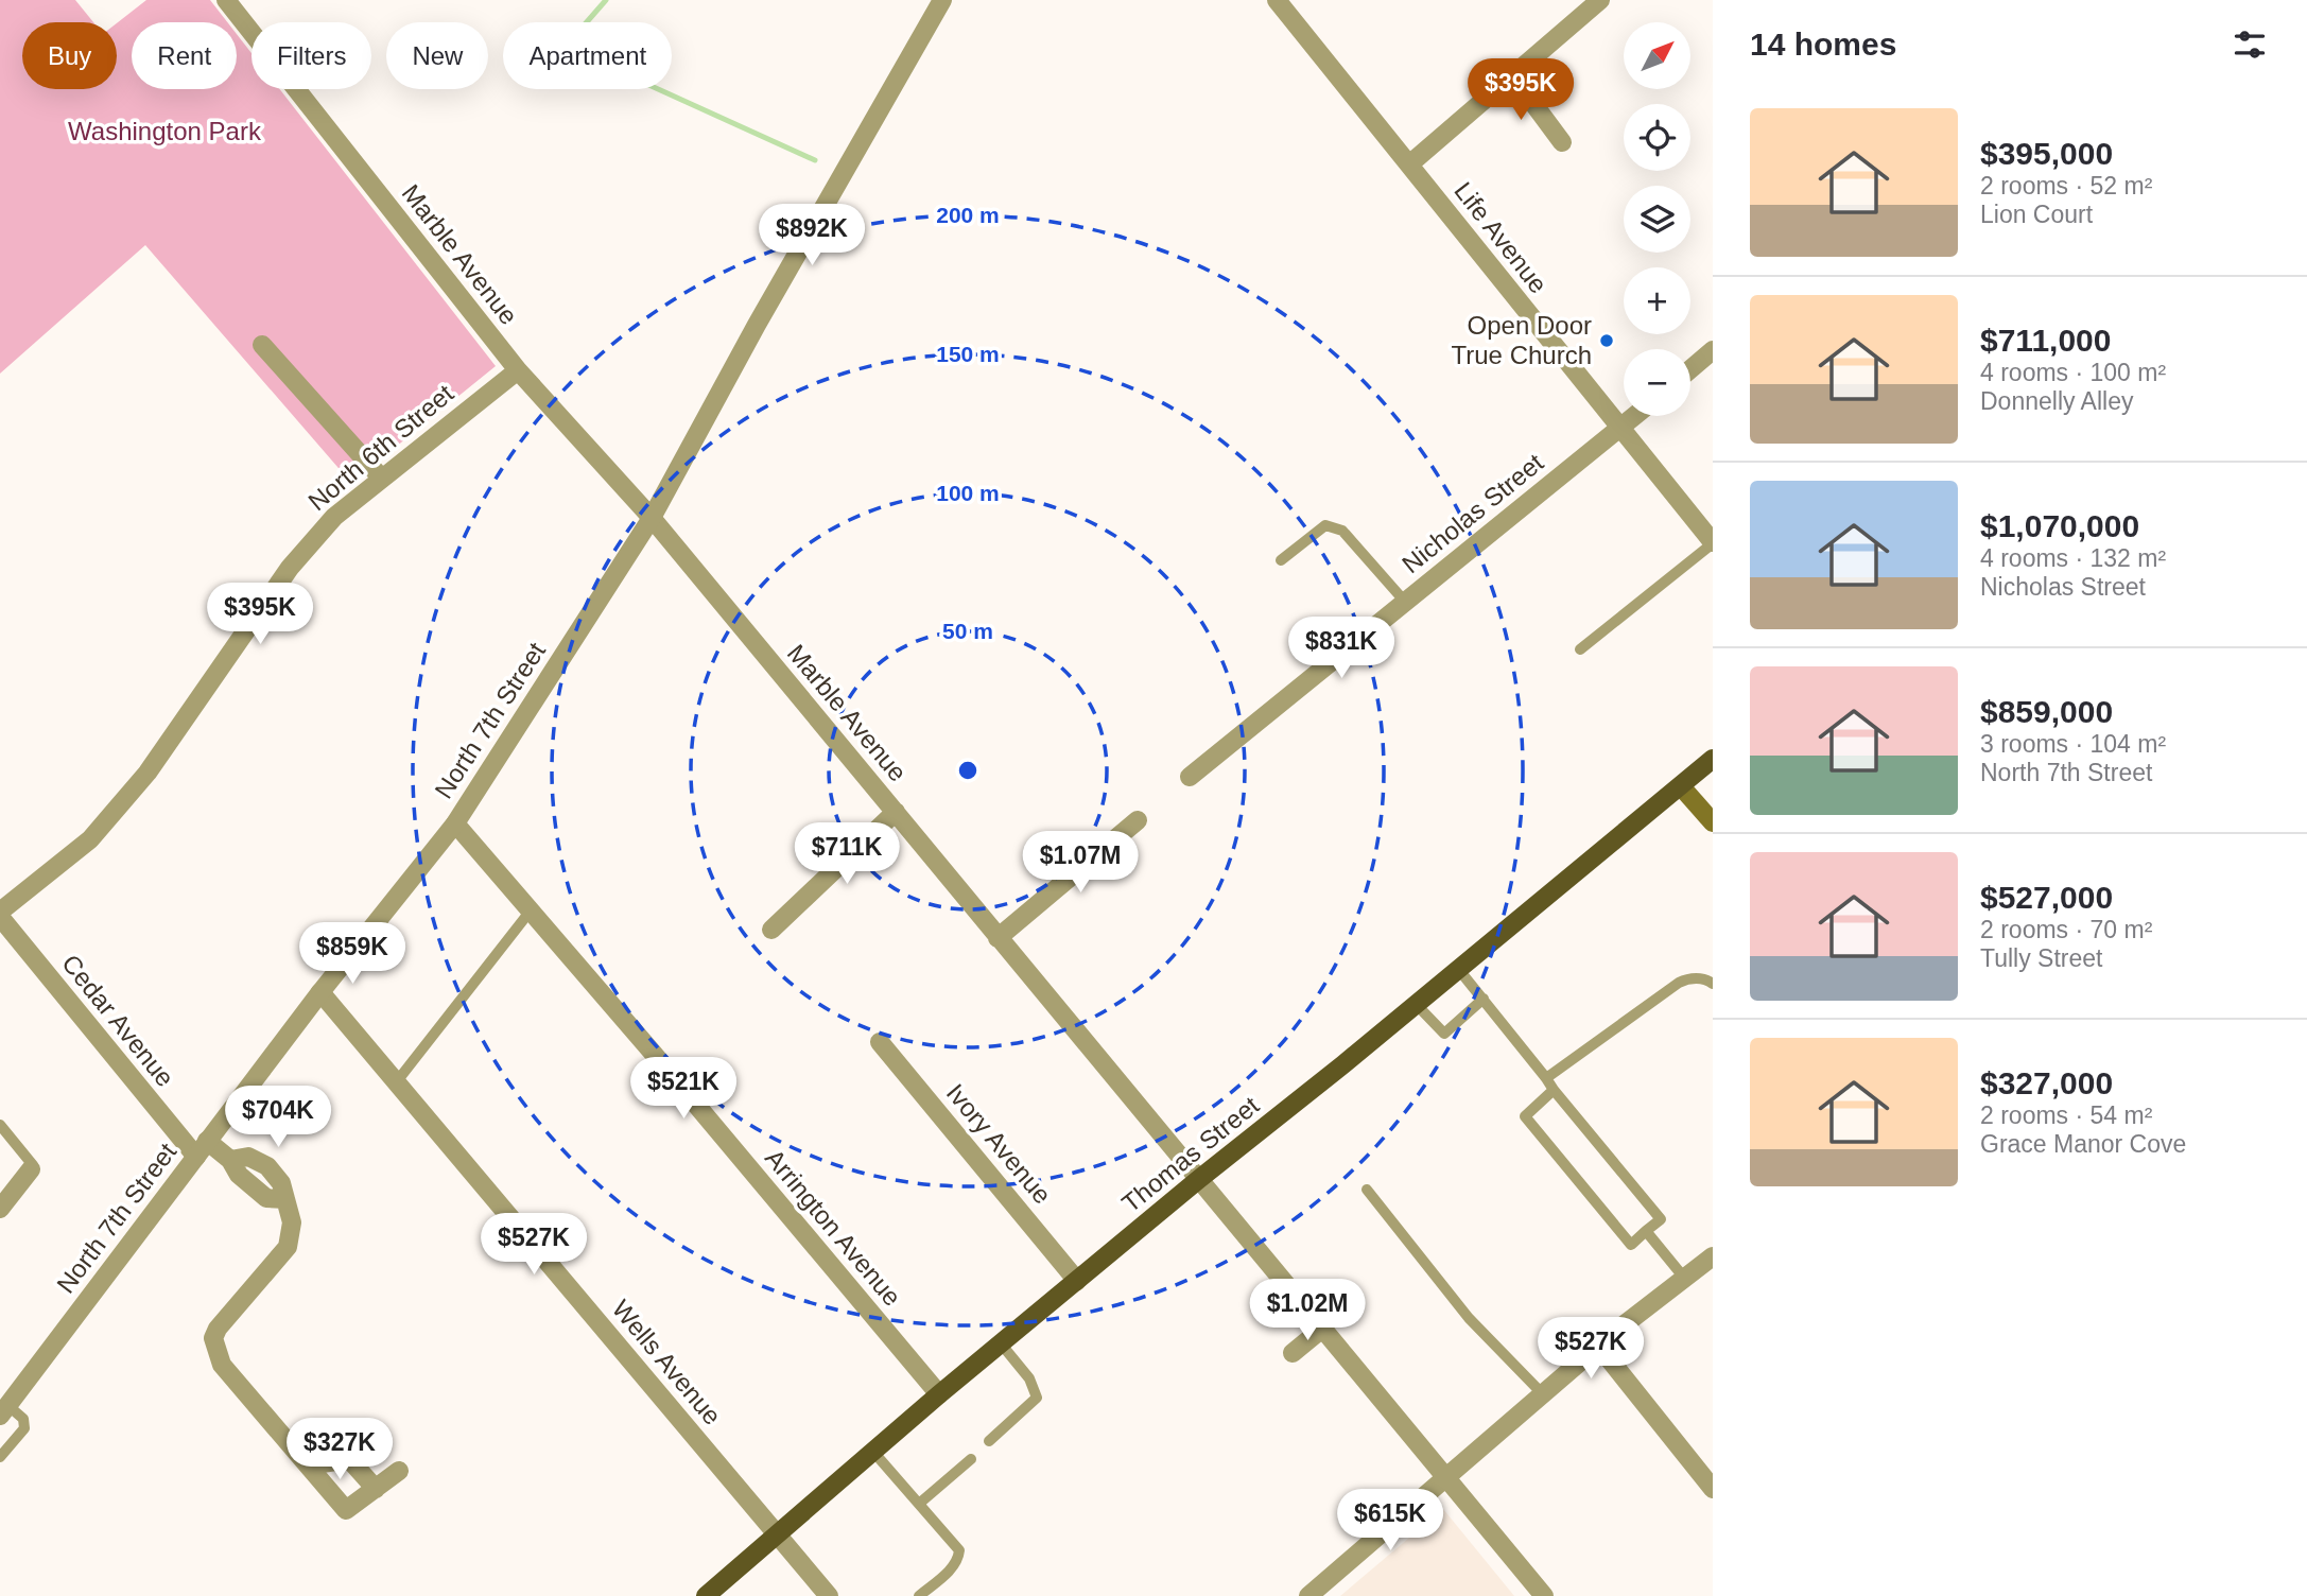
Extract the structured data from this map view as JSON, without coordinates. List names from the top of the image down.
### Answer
{
  "streets": {
    "main road": ["Thomas Street"],
    "street": [
      "Life Avenue",
      "Marble Avenue",
      "North 6th Street",
      "Nicholas Street",
      "North 7th Street",
      "Cedar Avenue",
      "Ivory Avenue",
      "Arrington Avenue",
      "Wells Avenue"
    ]
  },
  "crossings": [
    ["Life Avenue", "Nicholas Street"],
    ["Marble Avenue", "North 6th Street"],
    ["Marble Avenue", "North 7th Street"],
    ["Marble Avenue", "Thomas Street"],
    ["North 6th Street", "Cedar Avenue"],
    ["North 7th Street", "Cedar Avenue"],
    ["North 7th Street", "Arrington Avenue"],
    ["North 7th Street", "Wells Avenue"],
    ["Ivory Avenue", "Thomas Street"],
    ["Thomas Street", "Arrington Avenue"],
    ["Thomas Street", "Wells Avenue"]
  ],
  "parks": ["Washington Park"],
  "places": ["Open Door True Church"],
  "north": "top right",
  "page": {
    "heading": "14 homes",
    "map_buttons": ["+", "−"],
    "chip": [
      "Buy",
      "Rent",
      "Filters",
      "New",
      "Apartment"
    ],
    "price": [
      "$395K",
      "$892K",
      "$395K",
      "$831K",
      "$711K",
      "$1.07M",
      "$859K",
      "$521K",
      "$704K",
      "$527K",
      "$1.02M",
      "$527K",
      "$327K",
      "$615K"
    ],
    "list": [
      {
        "name": "$395,000",
        "note": "2 rooms · 52 m² · Lion Court"
      },
      {
        "name": "$711,000",
        "note": "4 rooms · 100 m² · Donnelly Alley"
      },
      {
        "name": "$1,070,000",
        "note": "4 rooms · 132 m² · Nicholas Street"
      },
      {
        "name": "$859,000",
        "note": "3 rooms · 104 m² · North 7th Street"
      },
      {
        "name": "$527,000",
        "note": "2 rooms · 70 m² · Tully Street"
      },
      {
        "name": "$327,000",
        "note": "2 rooms · 54 m² · Grace Manor Cove"
      }
    ]
  },
  "rings": [
    "200 m",
    "150 m",
    "100 m",
    "50 m"
  ]
}
